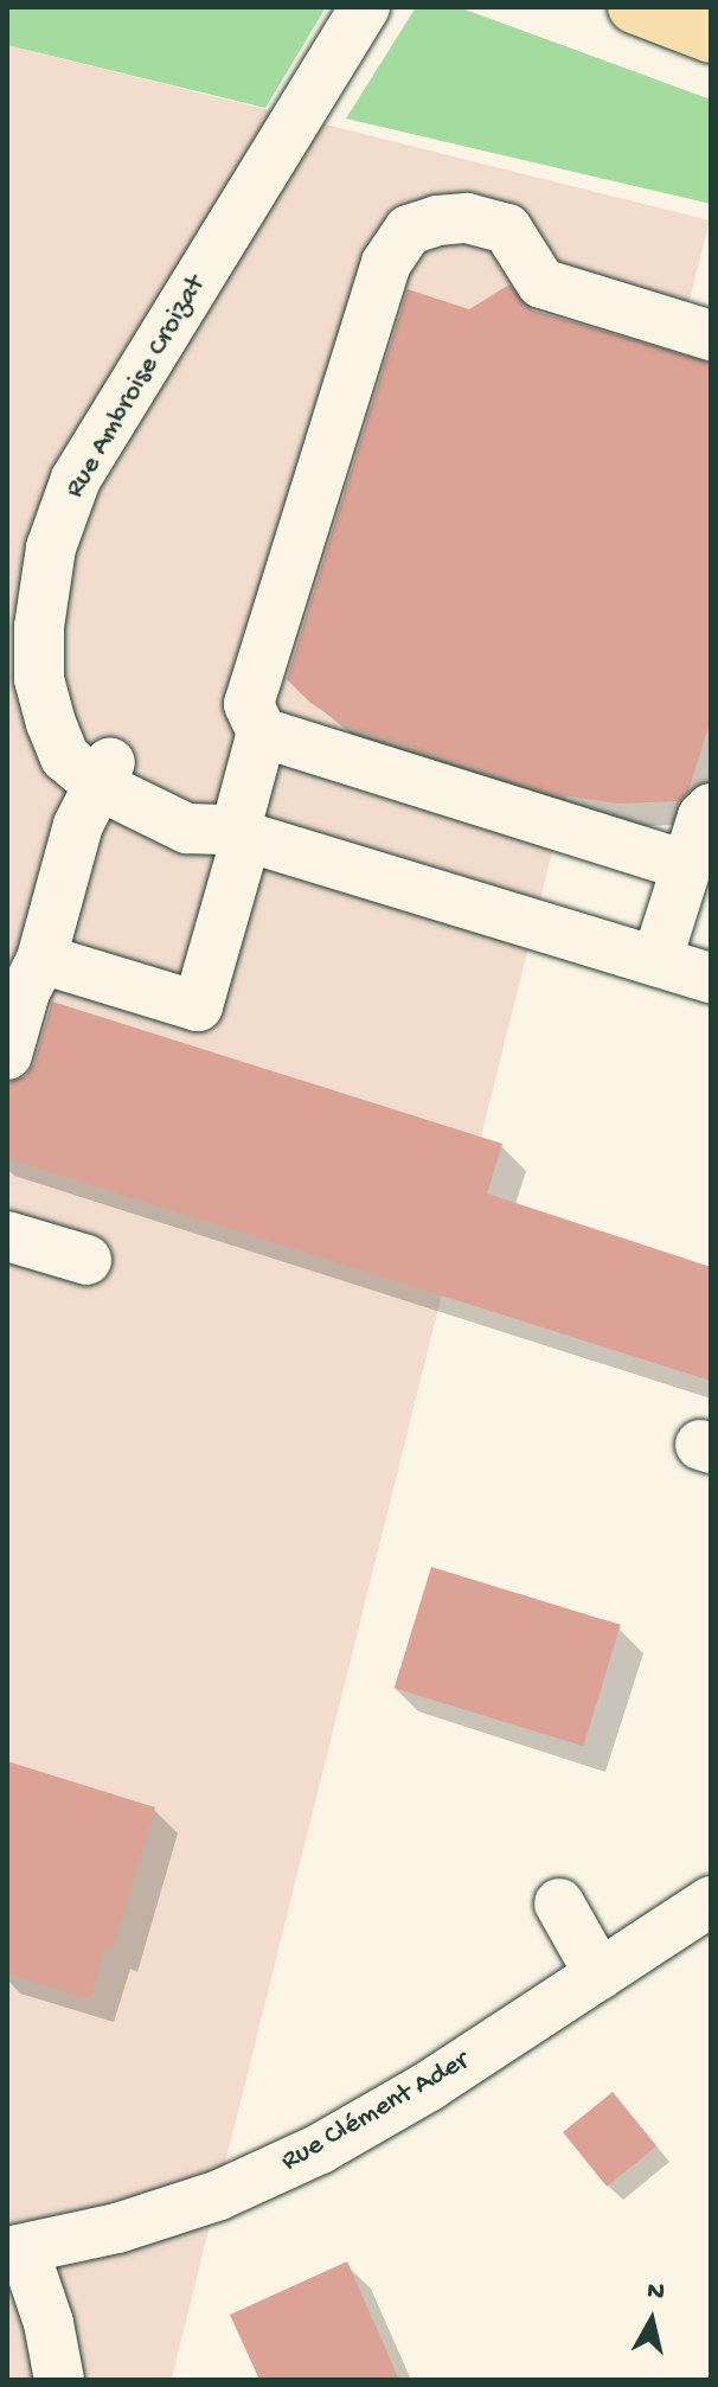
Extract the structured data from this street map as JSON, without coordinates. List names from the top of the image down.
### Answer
{
  "streets": {
    "street": ["Rue Ambroise Croizat", "Rue Clément Ader"]
  },
  "north": "top"
}
